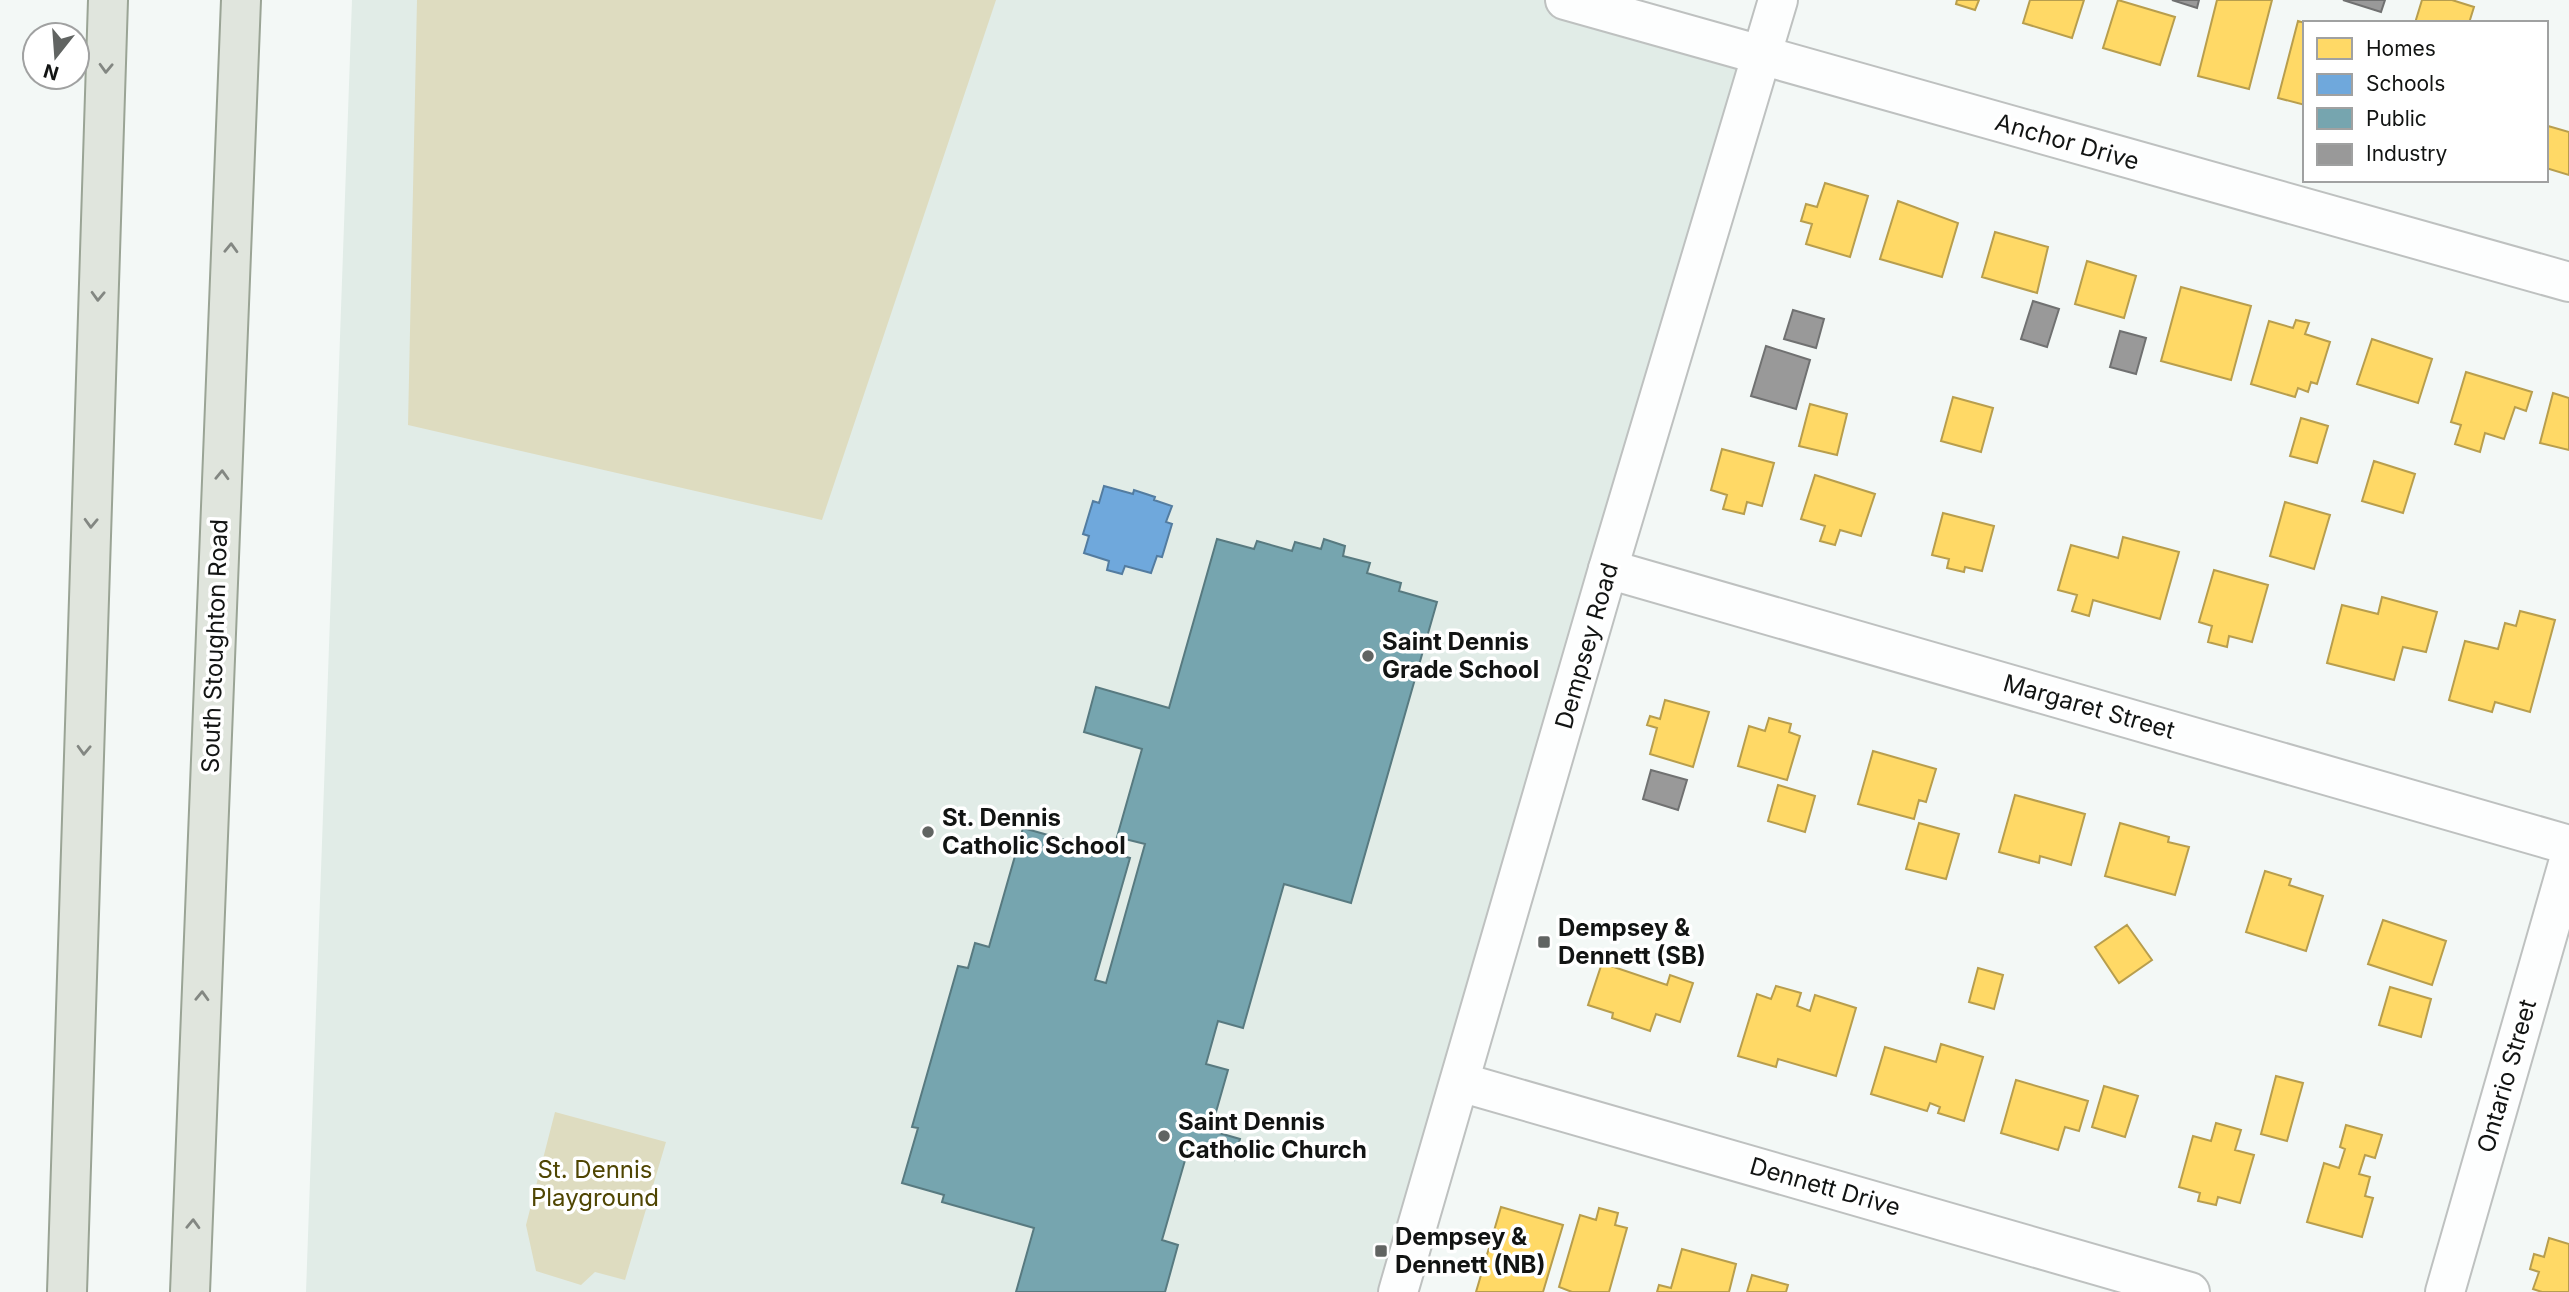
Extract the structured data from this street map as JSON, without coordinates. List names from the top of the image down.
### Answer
{
  "streets": {
    "main road": ["South Stoughton Road"],
    "street": [
      "Anchor Drive",
      "Dempsey Road",
      "Margaret Street",
      "Ontario Street",
      "Dennett Drive"
    ]
  },
  "crossings": [
    ["Anchor Drive", "Dempsey Road"],
    ["Dempsey Road", "Margaret Street"],
    ["Dempsey Road", "Dennett Drive"]
  ],
  "parks": ["St. Dennis Playground"],
  "places": {
    "other": ["Saint Dennis Grade School", "St. Dennis Catholic School", "Saint Dennis Catholic Church"],
    "transit": ["Dempsey & Dennett (SB)", "Dempsey & Dennett (NB)"]
  },
  "legend": [
    "Homes",
    "Schools",
    "Public",
    "Industry"
  ],
  "north": "bottom"
}
